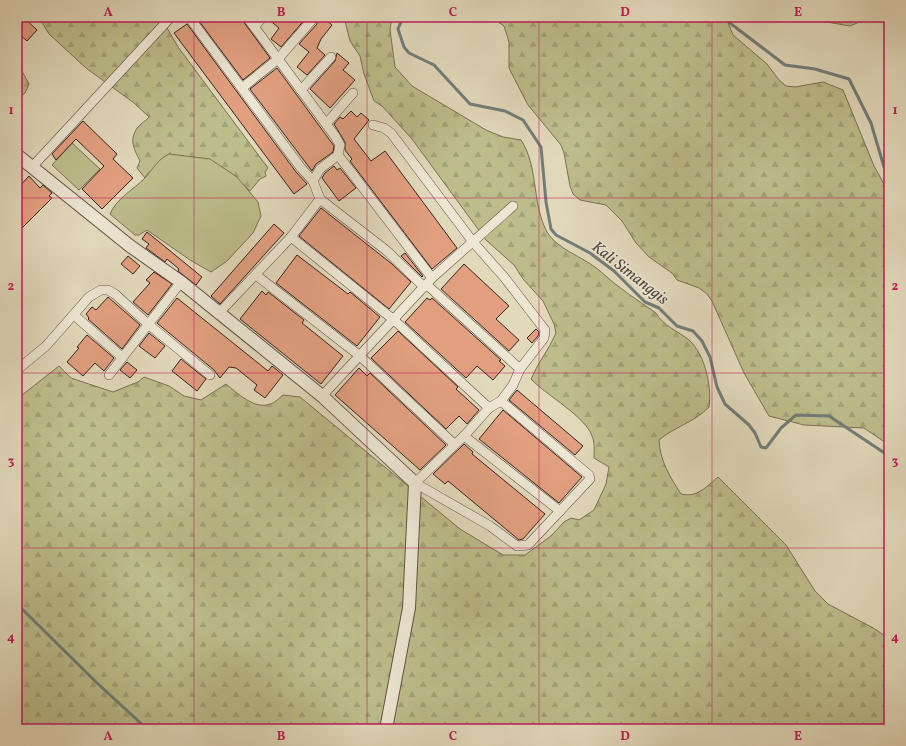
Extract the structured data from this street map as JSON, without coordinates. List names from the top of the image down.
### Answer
{
  "water": ["Kali Simanggis"],
  "grid": {
    "columns": [
      "A",
      "B",
      "C",
      "D",
      "E"
    ],
    "rows": [
      "1",
      "2",
      "3",
      "4"
    ]
  }
}
